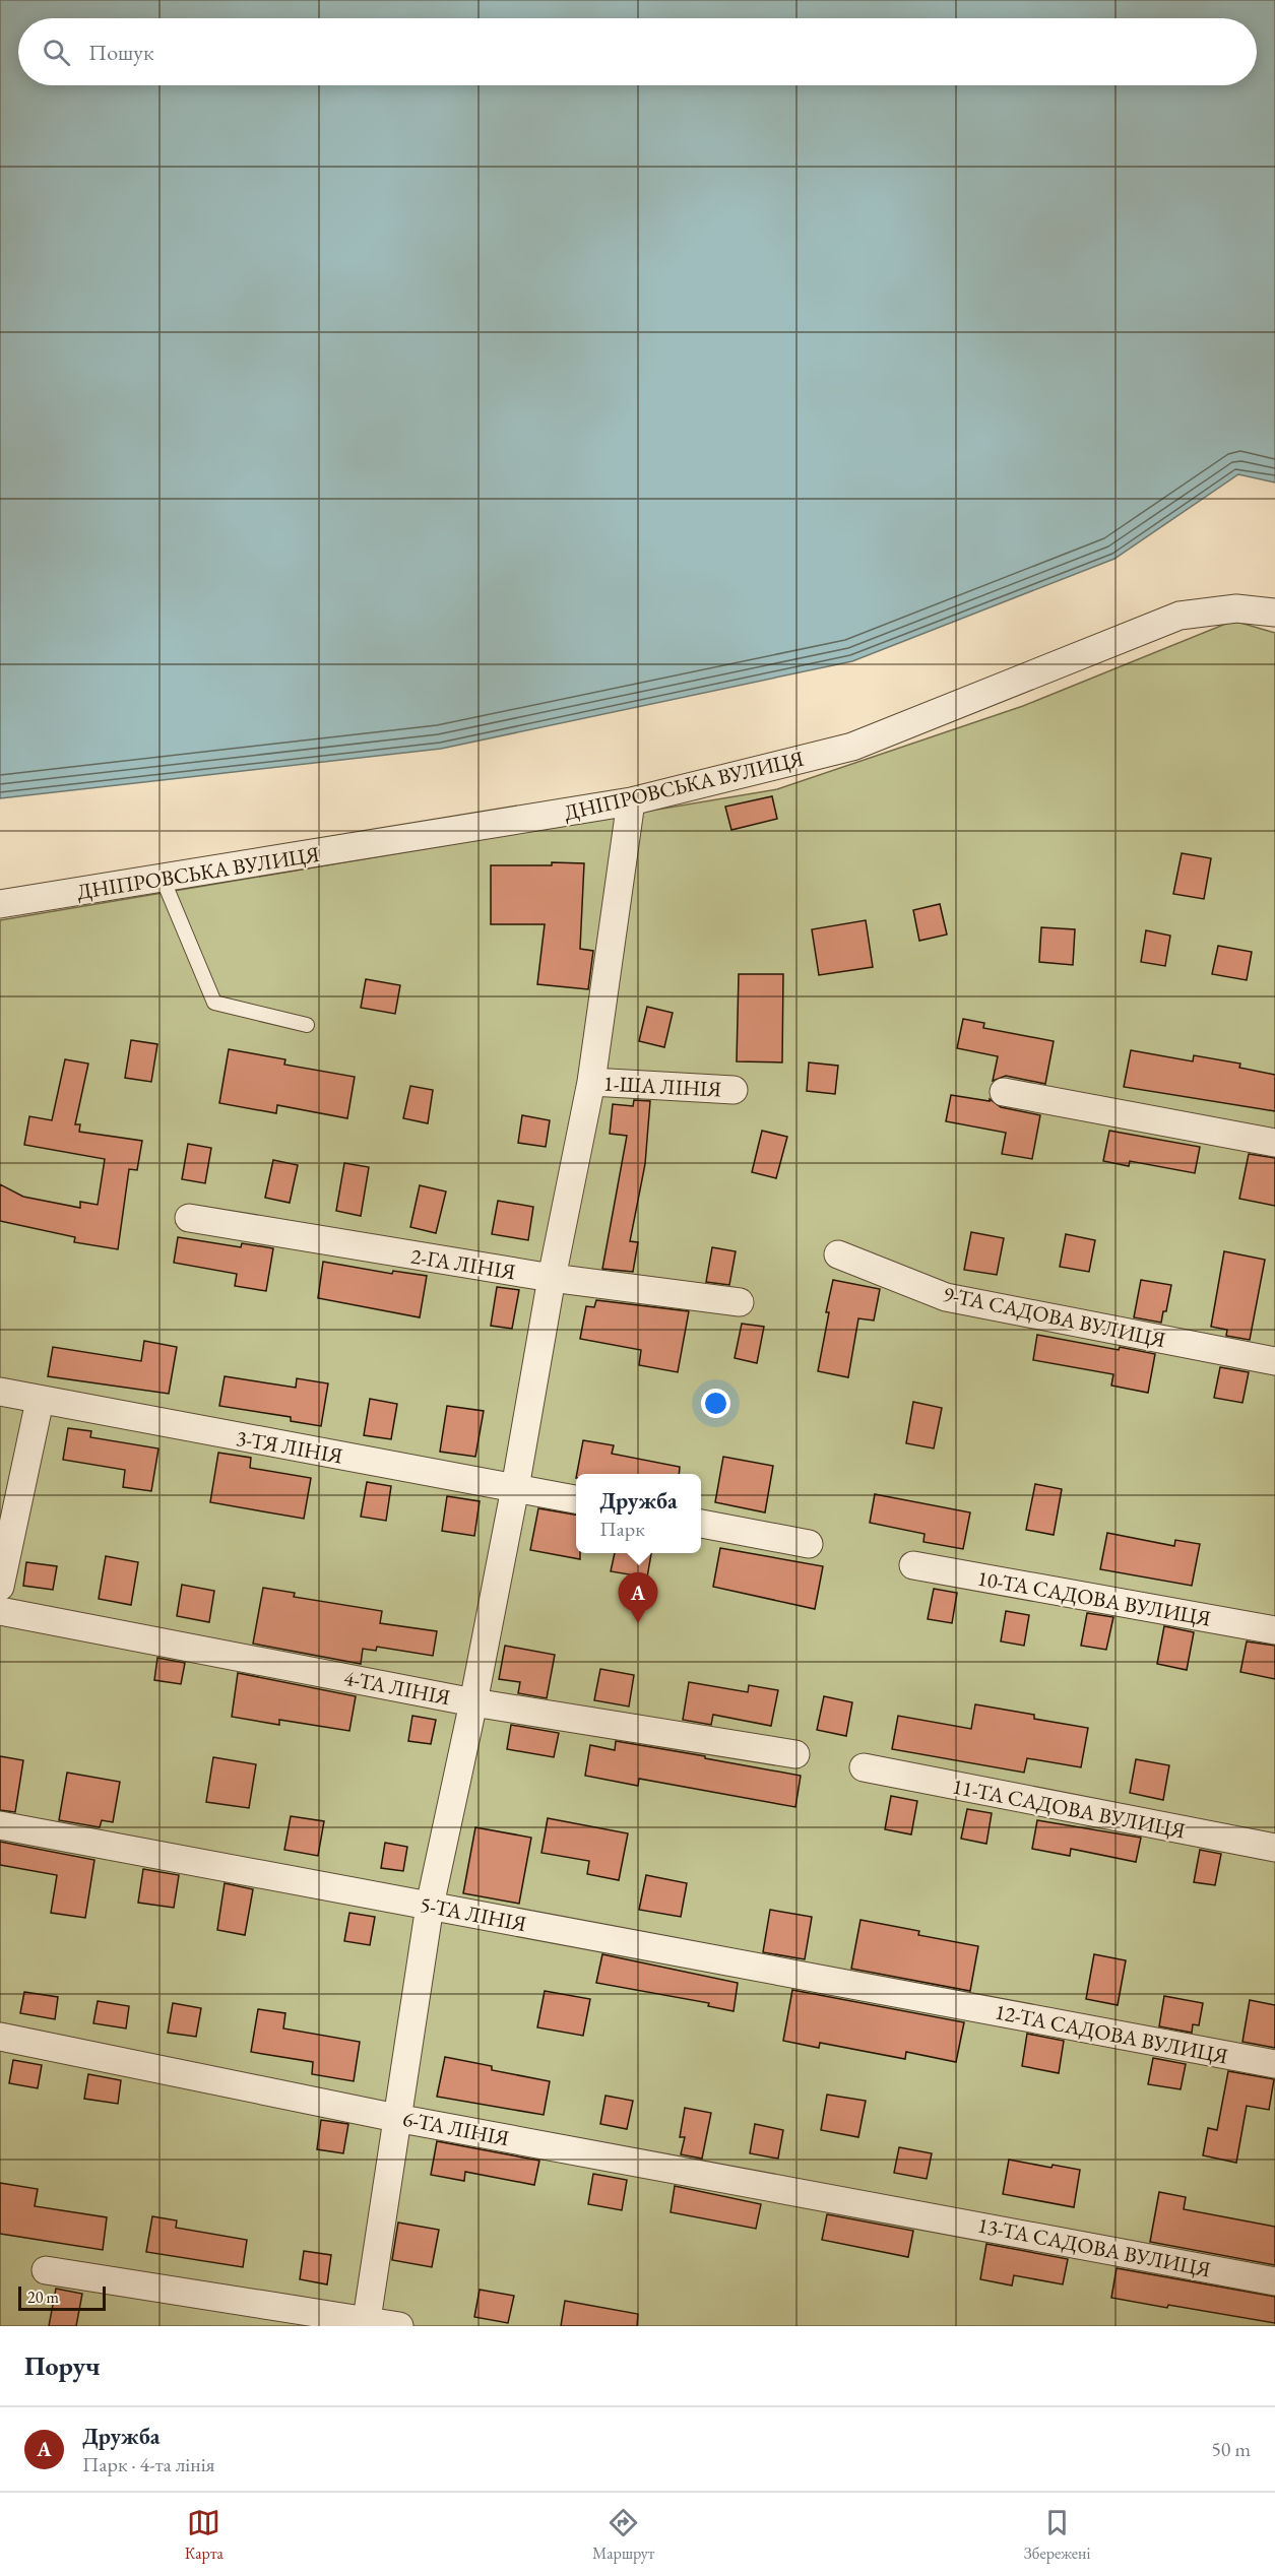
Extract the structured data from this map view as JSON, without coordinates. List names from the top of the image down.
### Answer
{
  "streets": {
    "street": [
      "ДНІПРОВСЬКА ВУЛИЦЯ",
      "1-ША ЛІНІЯ",
      "2-ГА ЛІНІЯ",
      "9-ТА САДОВА ВУЛИЦЯ",
      "3-ТЯ ЛІНІЯ",
      "10-ТА САДОВА ВУЛИЦЯ",
      "4-ТА ЛІНІЯ",
      "11-ТА САДОВА ВУЛИЦЯ",
      "5-ТА ЛІНІЯ",
      "12-ТА САДОВА ВУЛИЦЯ",
      "6-ТА ЛІНІЯ",
      "13-ТА САДОВА ВУЛИЦЯ"
    ]
  },
  "crossings": [
    ["5-ТА ЛІНІЯ", "12-ТА САДОВА ВУЛИЦЯ"],
    ["6-ТА ЛІНІЯ", "13-ТА САДОВА ВУЛИЦЯ"]
  ],
  "scale_bar": "20 m",
  "page": {
    "search": "Пошук",
    "popup": ["Дружба", "Парк"],
    "pins": "A",
    "scale": "20 m",
    "heading": "Поруч",
    "list": [
      {
        "mark": "A",
        "name": "Дружба",
        "note": "Парк · 4-та лінія",
        "value": "50 m"
      }
    ],
    "nav": ["Карта", "Маршрут", "Збережені"]
  }
}
